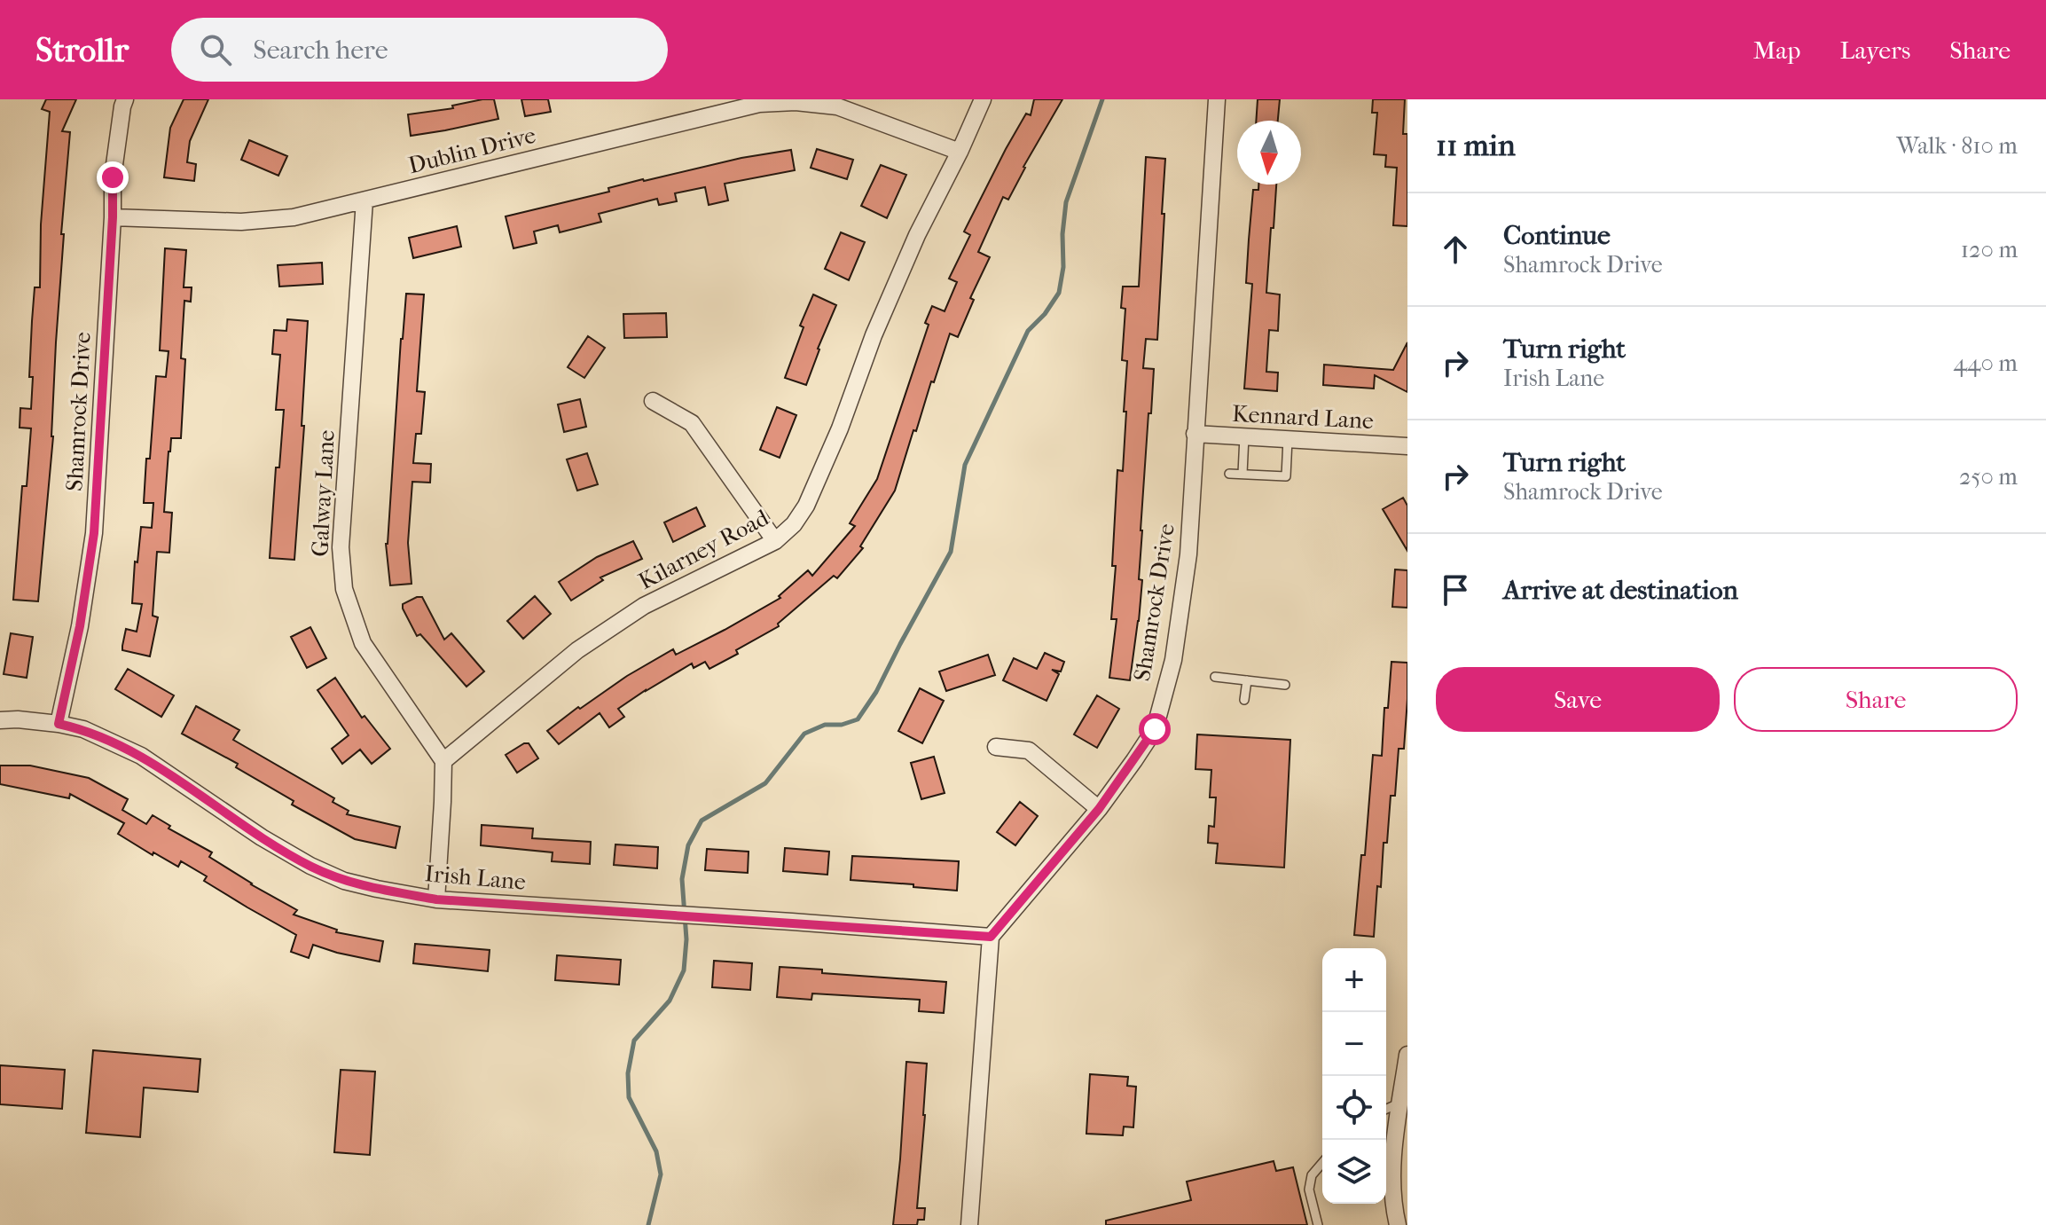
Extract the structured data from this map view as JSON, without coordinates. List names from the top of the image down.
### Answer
{
  "streets": {
    "street": [
      "Dublin Drive",
      "Shamrock Drive",
      "Kennard Lane",
      "Galway Lane",
      "Kilarney Road",
      "Irish Lane"
    ]
  },
  "crossings": [
    ["Dublin Drive", "Shamrock Drive"],
    ["Dublin Drive", "Galway Lane"],
    ["Dublin Drive", "Kilarney Road"],
    ["Shamrock Drive", "Kennard Lane"],
    ["Shamrock Drive", "Irish Lane"],
    ["Galway Lane", "Kilarney Road"]
  ],
  "north": "bottom",
  "page": {
    "header": "Strollr",
    "search": "Search here",
    "nav": ["Map", "Layers", "Share"],
    "heading": ["11 min", "Walk · 810 m"],
    "list": [
      ["Continue", "Shamrock Drive", "120 m"],
      ["Turn right", "Irish Lane", "440 m"],
      ["Turn right", "Shamrock Drive", "250 m"],
      "Arrive at destination"
    ],
    "buttons": ["Save", "Share"],
    "map_buttons": ["+", "−"]
  }
}
